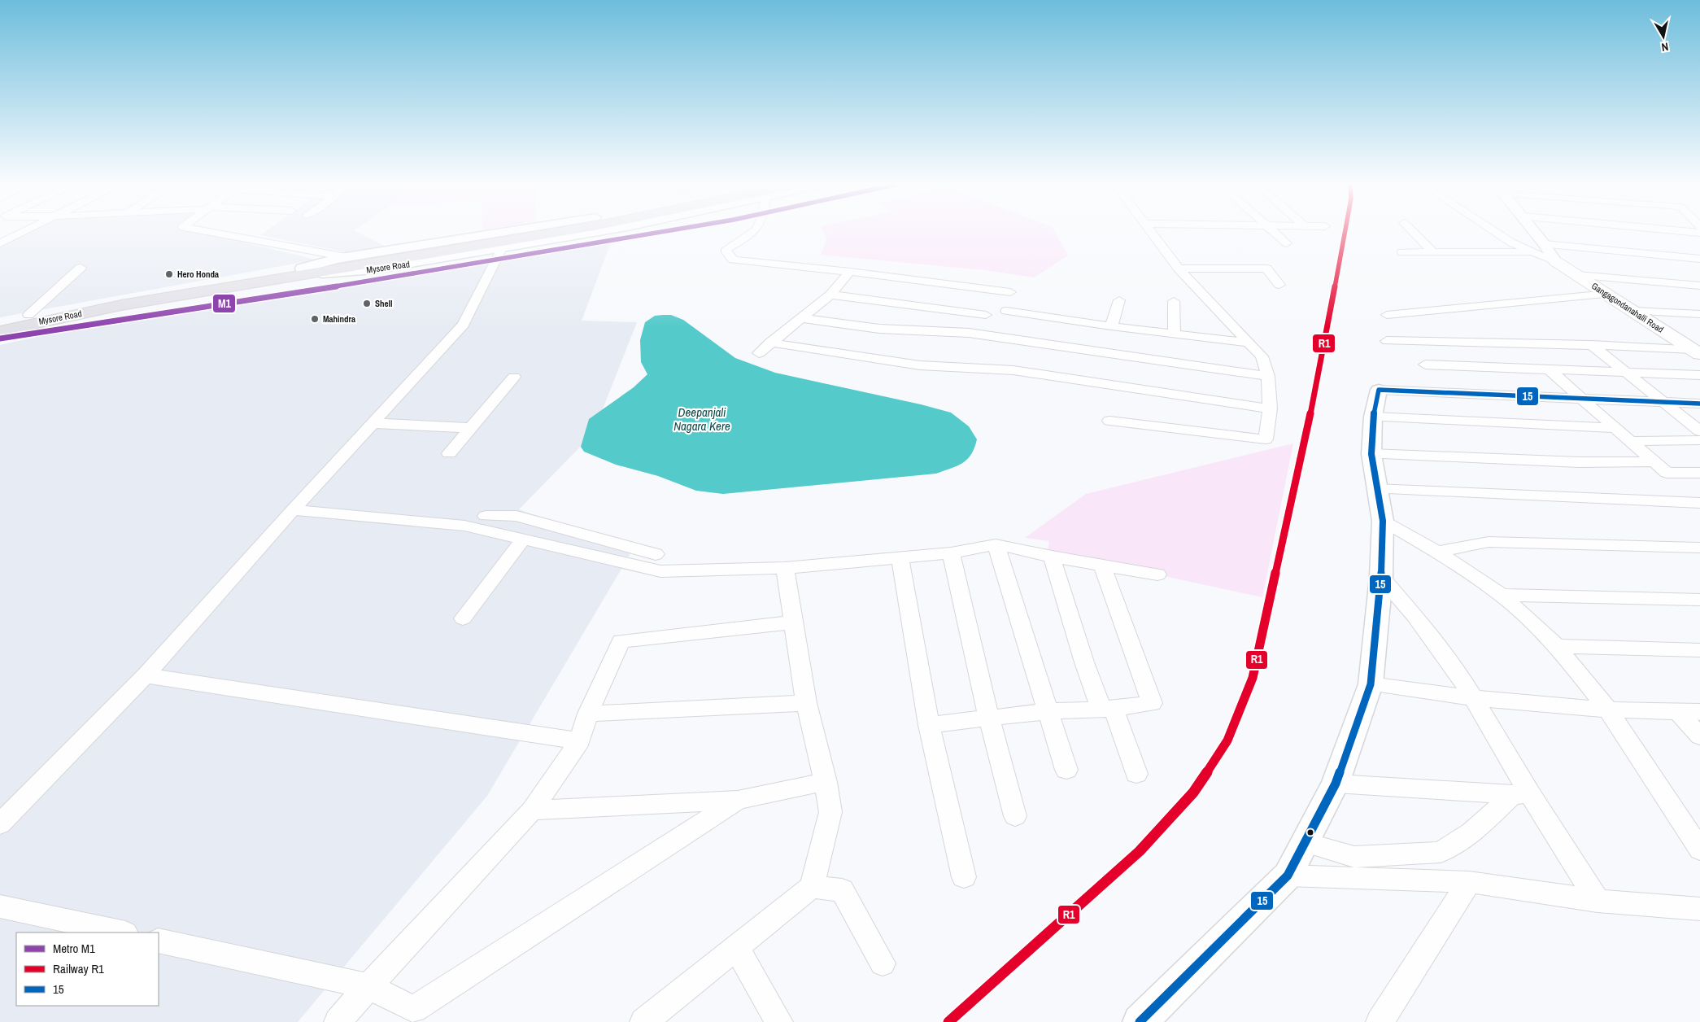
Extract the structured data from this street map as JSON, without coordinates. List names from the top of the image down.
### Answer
{
  "streets": {
    "highway": ["Mysore Road"],
    "main road": ["Gangagondanahalli Road"]
  },
  "water": ["Deepanjali Nagara Kere"],
  "places": ["Hero Honda", "Shell", "Mahindra"],
  "lines": ["metro line M1", "rail line R1", "transit line 15"],
  "legend": ["Metro M1", "Railway R1", "15"],
  "north": "bottom"
}
